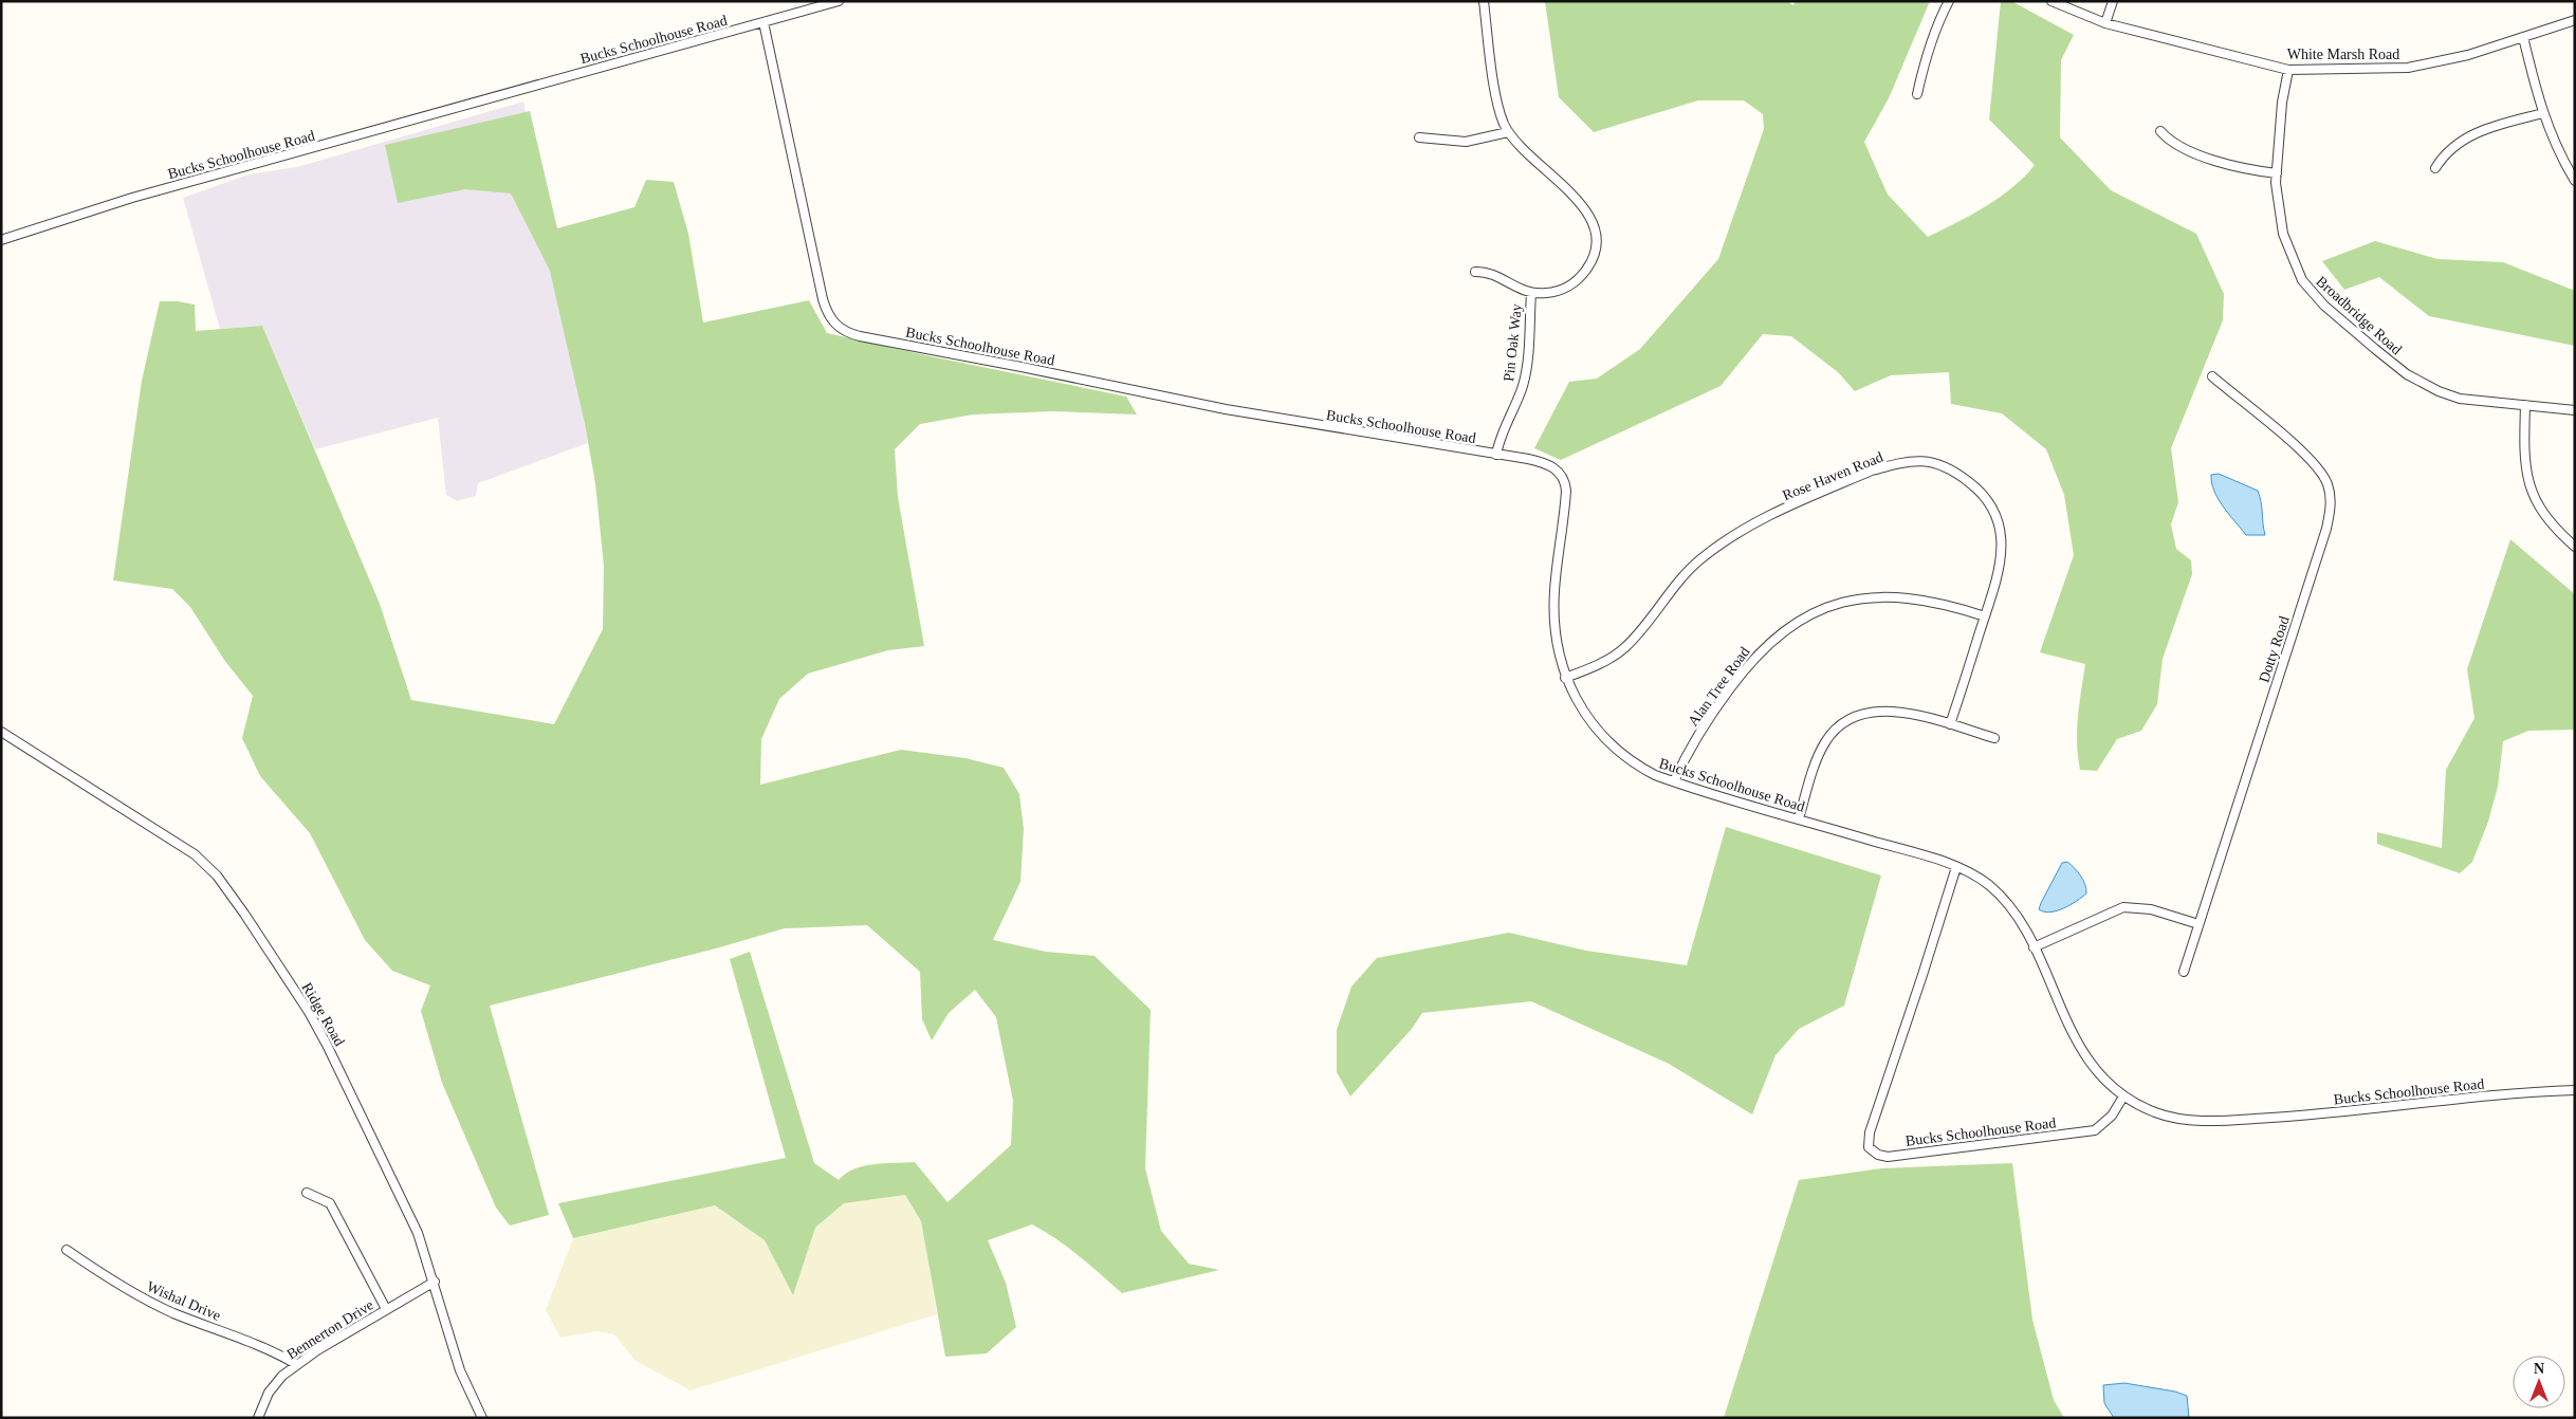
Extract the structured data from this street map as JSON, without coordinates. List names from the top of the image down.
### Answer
{
  "streets": {
    "street": [
      "Bucks Schoolhouse Road",
      "White Marsh Road",
      "Broadbridge Road",
      "Pin Oak Way",
      "Rose Haven Road",
      "Dotty Road",
      "Alan Tree Road",
      "Ridge Road",
      "Wishal Drive",
      "Bennerton Drive"
    ]
  },
  "crossings": [
    ["Bucks Schoolhouse Road", "Pin Oak Way"],
    ["Bucks Schoolhouse Road", "Rose Haven Road"],
    ["Bucks Schoolhouse Road", "Alan Tree Road"],
    ["White Marsh Road", "Broadbridge Road"],
    ["Rose Haven Road", "Alan Tree Road"],
    ["Ridge Road", "Bennerton Drive"],
    ["Wishal Drive", "Bennerton Drive"]
  ],
  "north": "top"
}
